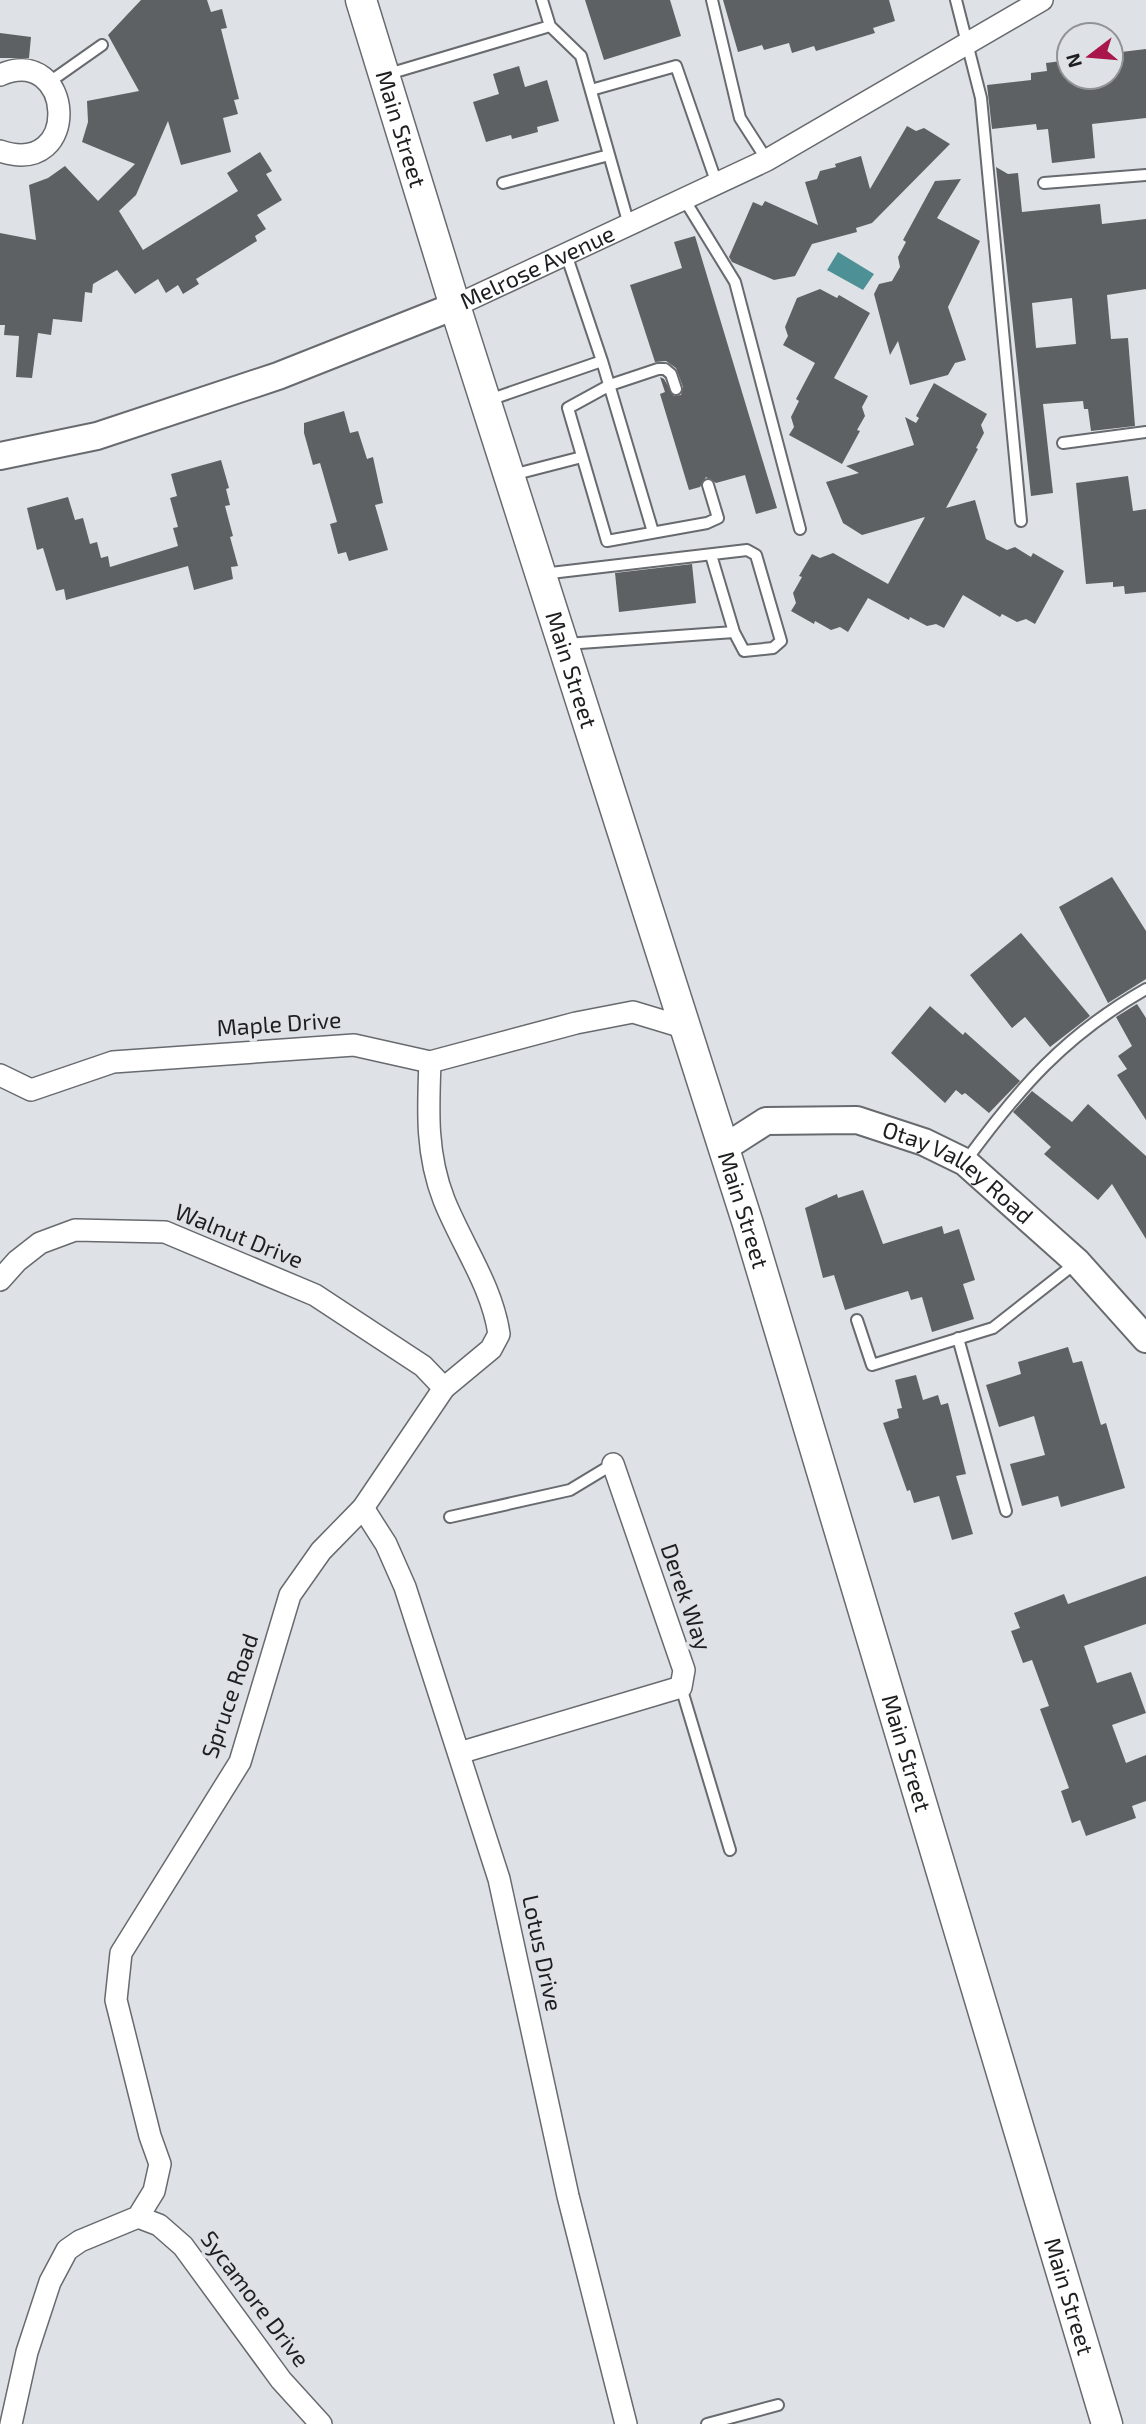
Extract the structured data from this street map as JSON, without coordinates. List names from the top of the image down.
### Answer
{
  "streets": {
    "main road": ["Main Street"],
    "street": [
      "Melrose Avenue",
      "Maple Drive",
      "Otay Valley Road",
      "Walnut Drive",
      "Derek Way",
      "Spruce Road",
      "Lotus Drive",
      "Sycamore Drive"
    ]
  },
  "crossings": [
    ["Main Street", "Melrose Avenue"],
    ["Main Street", "Maple Drive"],
    ["Main Street", "Otay Valley Road"],
    ["Maple Drive", "Spruce Road"],
    ["Walnut Drive", "Spruce Road"],
    ["Spruce Road", "Lotus Drive"],
    ["Spruce Road", "Sycamore Drive"]
  ],
  "north": "left"
}
